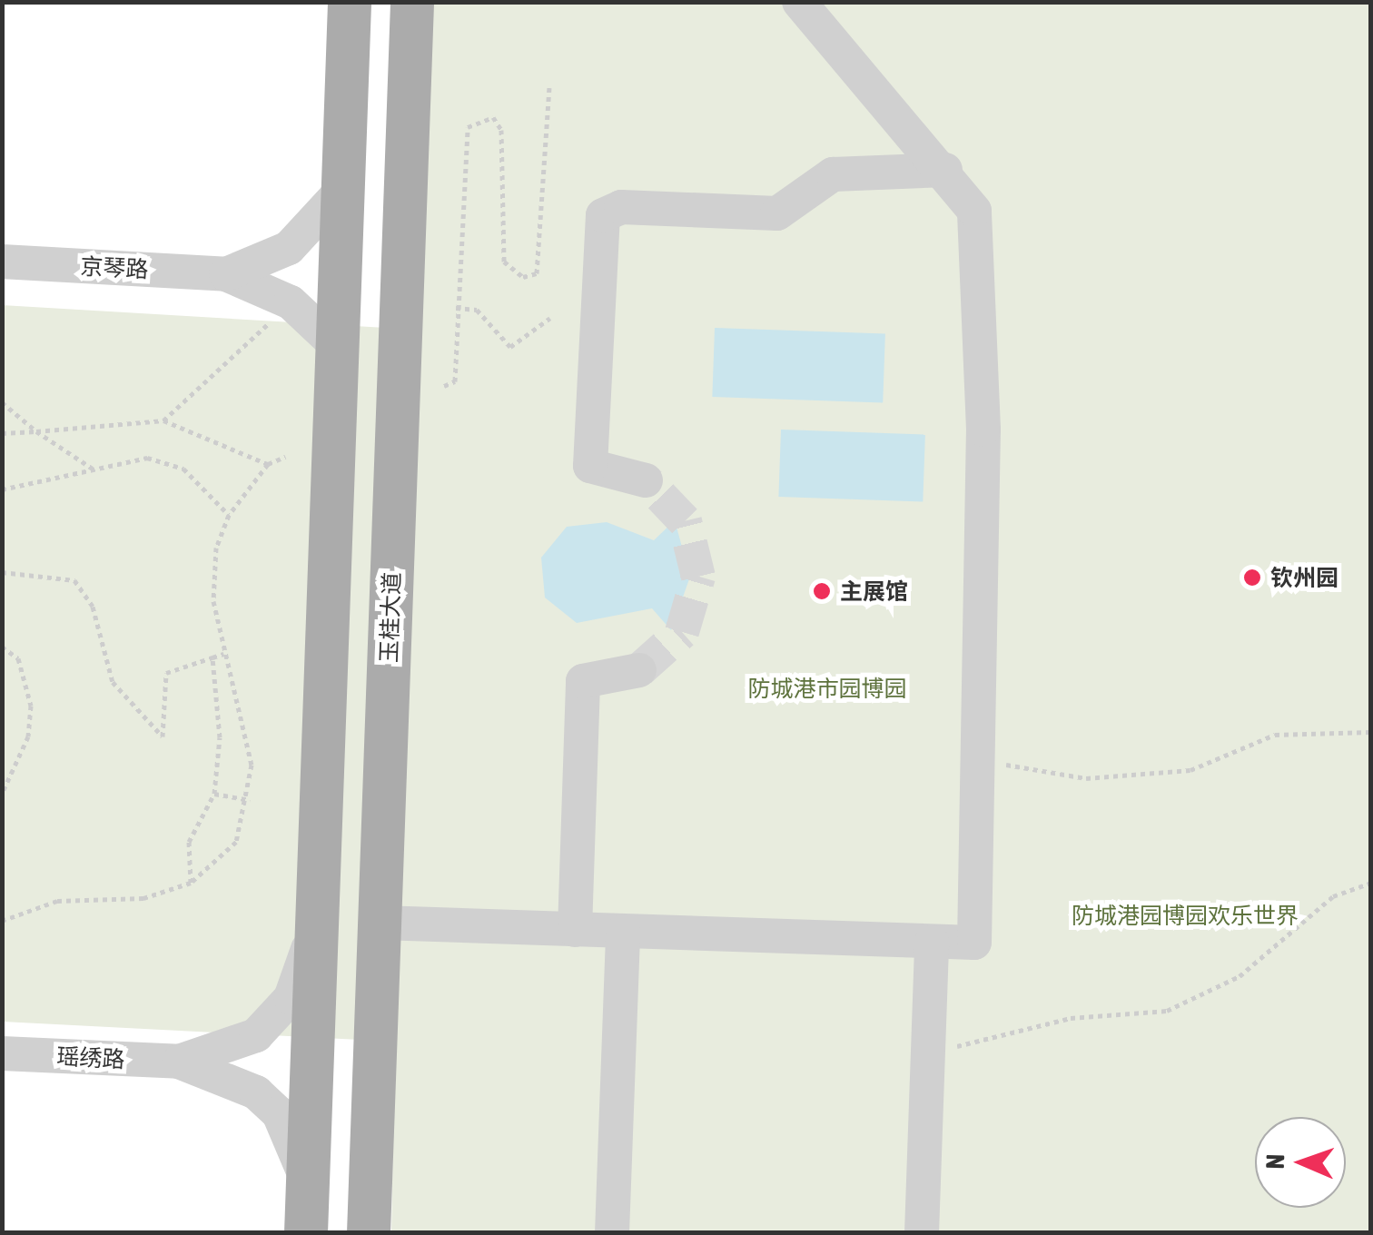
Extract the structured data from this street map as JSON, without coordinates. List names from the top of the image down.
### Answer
{
  "streets": {
    "main road": ["玉桂大道"],
    "street": ["京琴路", "瑶绣路"]
  },
  "parks": ["防城港市园博园", "防城港园博园欢乐世界"],
  "places": ["钦州园", "主展馆"],
  "north": "left"
}
